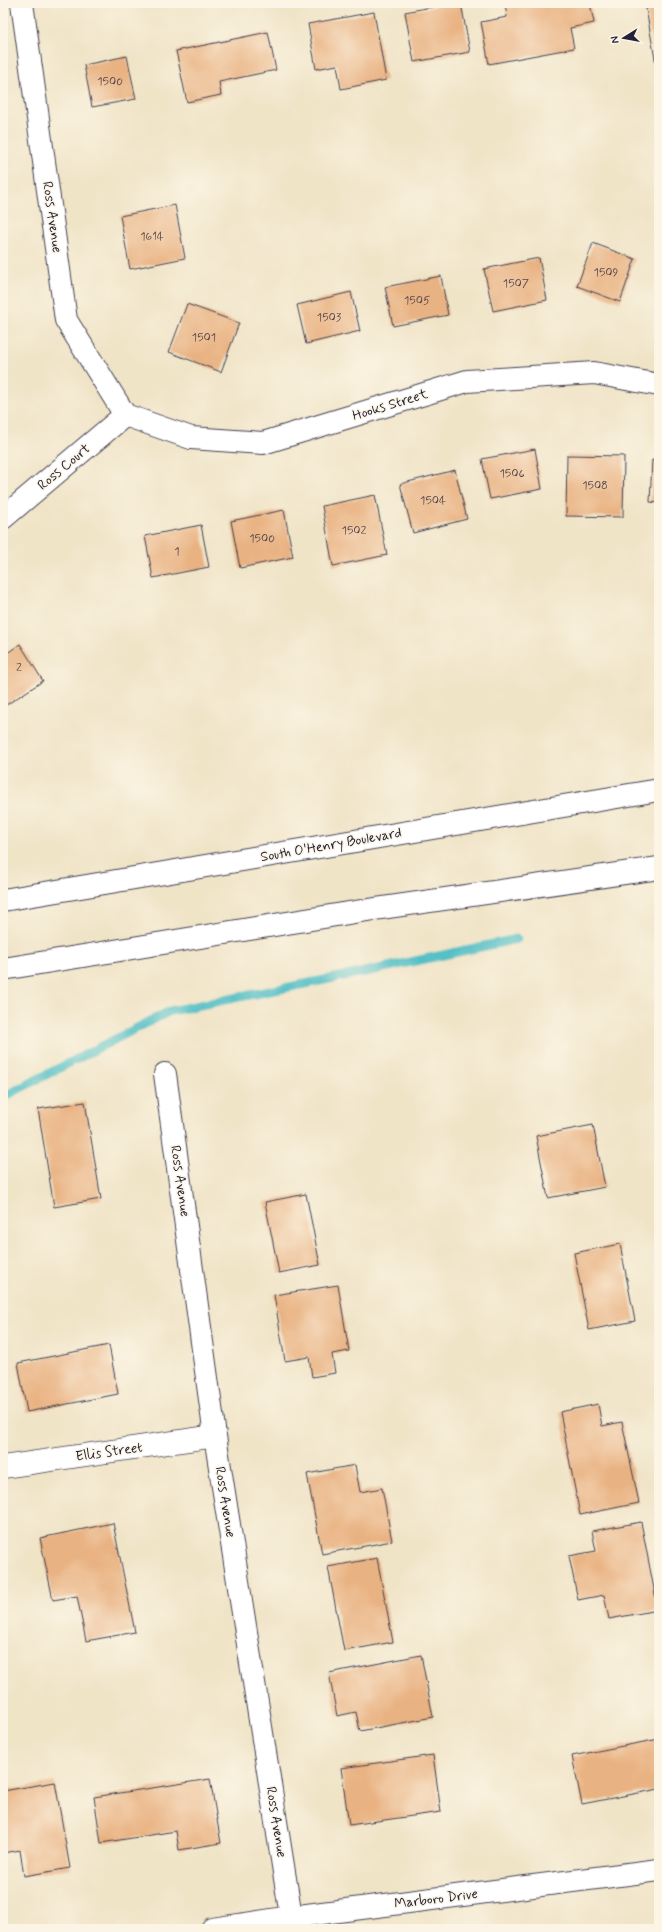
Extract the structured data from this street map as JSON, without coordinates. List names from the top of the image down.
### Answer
{
  "streets": {
    "main road": [
      "Ross Avenue",
      "Hooks Street",
      "Ross Court",
      "South O'Henry Boulevard",
      "Ellis Street",
      "Marboro Drive"
    ]
  },
  "crossings": [
    ["Ross Avenue", "Hooks Street"],
    ["Ross Avenue", "Ross Court"],
    ["Ross Avenue", "Ellis Street"],
    ["Ross Avenue", "Marboro Drive"],
    ["Hooks Street", "Ross Court"]
  ],
  "house_numbers": [
    "1500",
    "1614",
    "1509",
    "1507",
    "1505",
    "1503",
    "1501",
    "1506",
    "1508",
    "1504",
    "1502",
    "1500",
    "1",
    "2"
  ],
  "north": "left"
}
